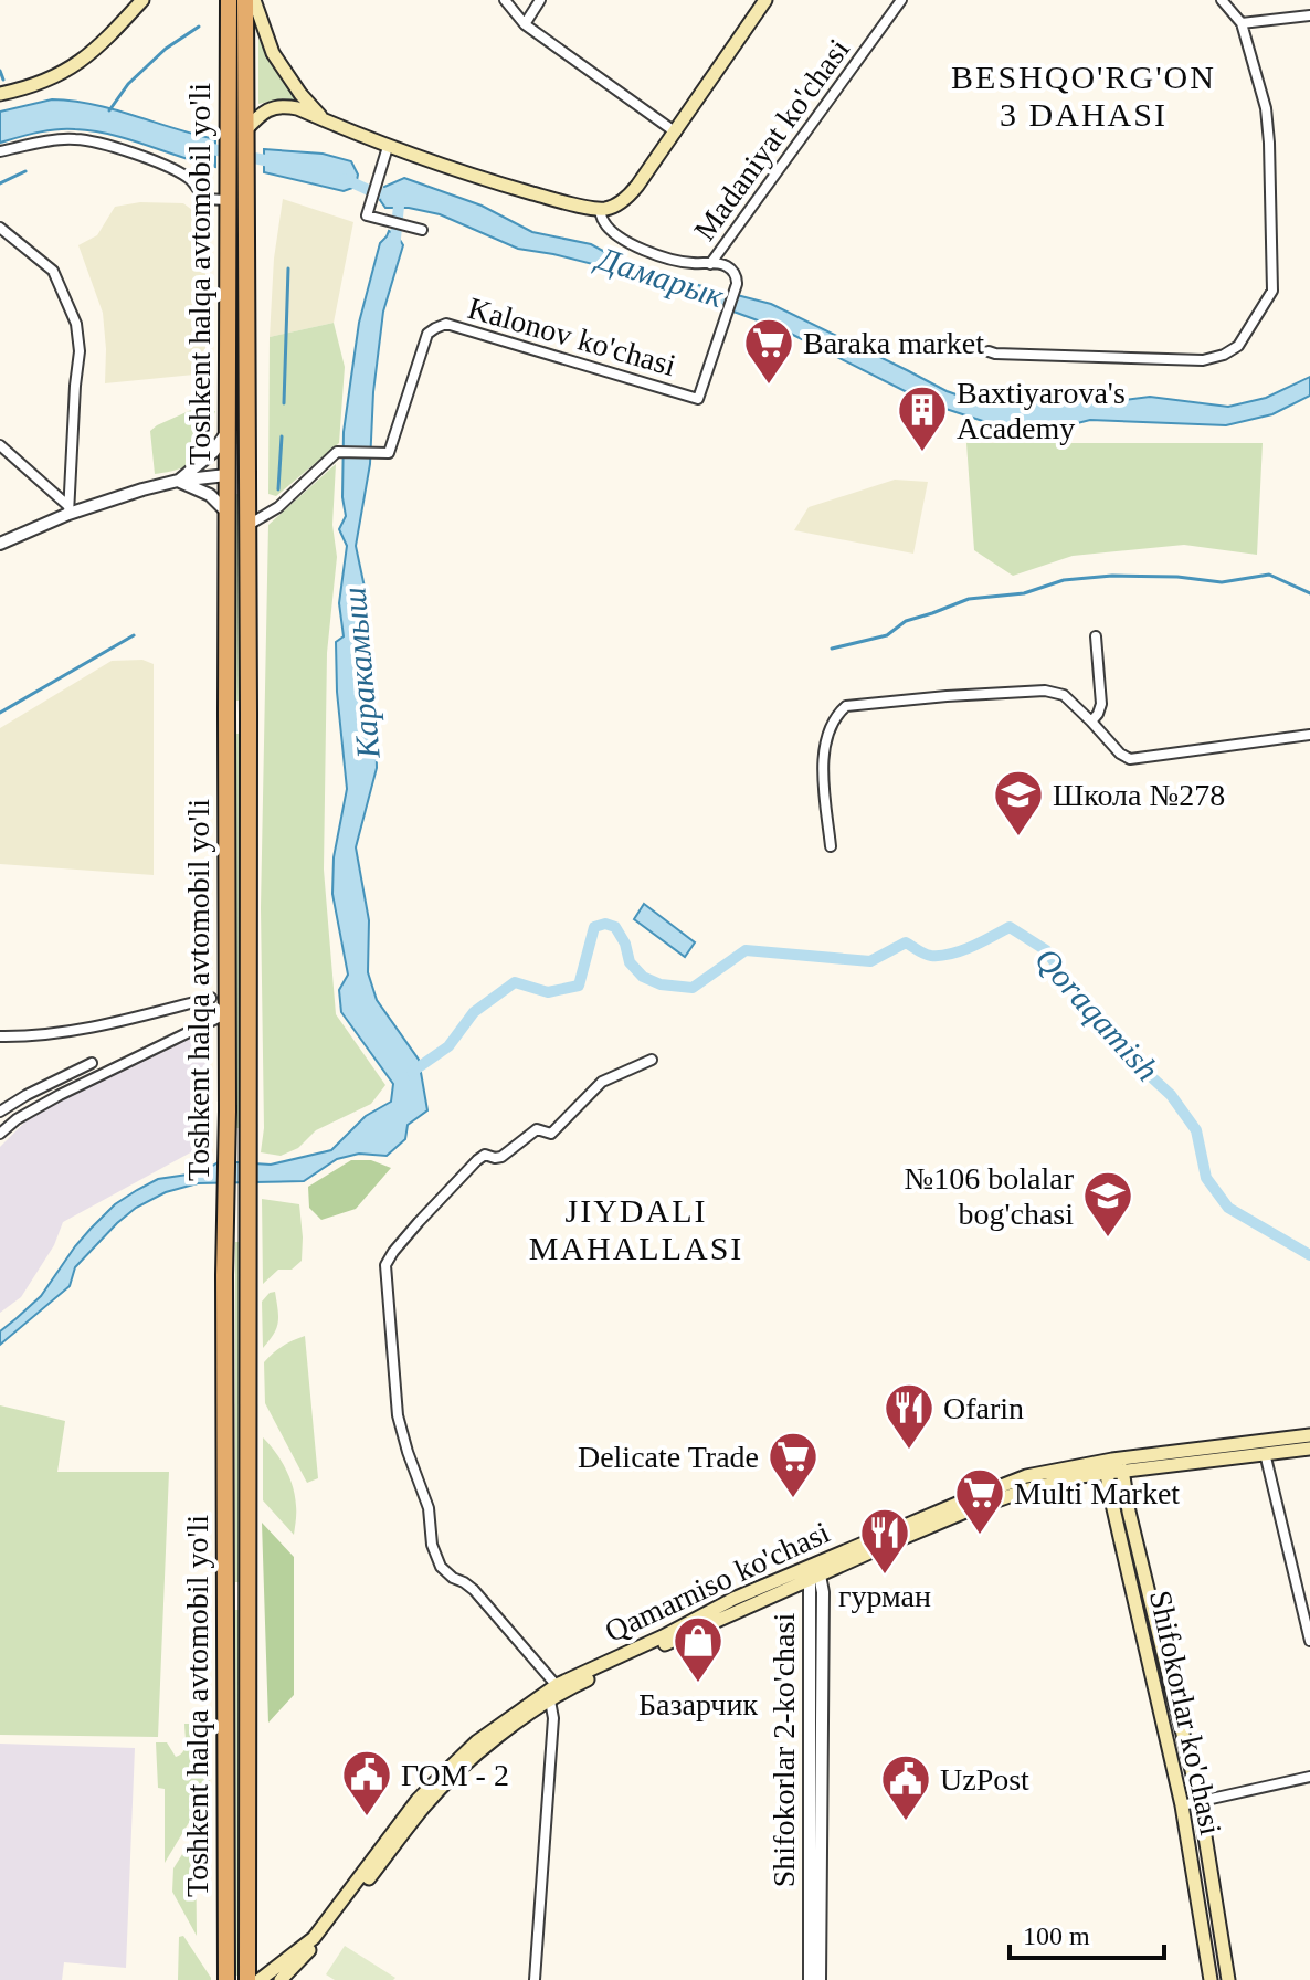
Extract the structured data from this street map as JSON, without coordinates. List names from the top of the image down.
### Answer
{
  "streets": {
    "highway": ["Toshkent halqa avtomobil yo'li"],
    "main road": ["Qamarniso ko'chasi", "Shifokorlar ko'chasi"],
    "street": ["Madaniyat ko'chasi", "Kalonov ko'chasi", "Shifokorlar 2-ko'chasi"]
  },
  "crossings": [
    ["Madaniyat ko'chasi", "Kalonov ko'chasi"],
    ["Toshkent halqa avtomobil yo'li", "Kalonov ko'chasi"],
    ["Qamarniso ko'chasi", "Shifokorlar ko'chasi"],
    ["Qamarniso ko'chasi", "Shifokorlar 2-ko'chasi"]
  ],
  "districts": ["BESHQO'RG'ON 3 DAHASI", "JIYDALI MAHALLASI"],
  "water": ["Дамарык", "Каракамыш", "Qoraqamish"],
  "places": {
    "supermarket": ["Baraka market", "Delicate Trade", "Multi Market"],
    "building": ["Baxtiyarova's Academy"],
    "school or university": ["Школа №278", "№106 bolalar bog'chasi"],
    "restaurant": ["Ofarin", "гурман"],
    "shop": ["Базарчик"],
    "public building": ["ГОМ - 2", "UzPost"]
  },
  "scale_bar": "100 m"
}
